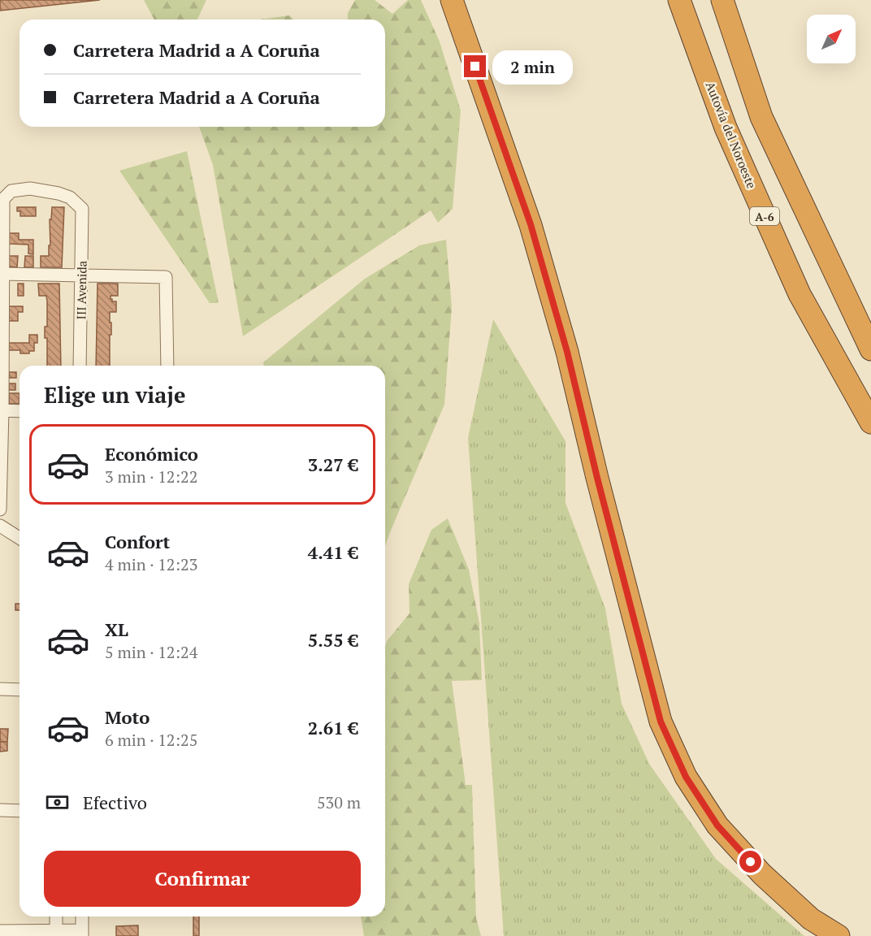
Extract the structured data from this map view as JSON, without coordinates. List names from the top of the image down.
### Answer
{
  "streets": {
    "highway": ["Autovía del Noroeste", "A-6"],
    "street": ["III Avenida"]
  },
  "north": "top right",
  "page": {
    "banner": ["Carretera Madrid a A Coruña", "Carretera Madrid a A Coruña"],
    "bubble": "2 min",
    "heading": "Elige un viaje",
    "list": [
      {
        "name": "Económico",
        "note": "3 min · 12:22",
        "value": "3.27 €"
      },
      {
        "name": "Confort",
        "note": "4 min · 12:23",
        "value": "4.41 €"
      },
      {
        "name": "XL",
        "note": "5 min · 12:24",
        "value": "5.55 €"
      },
      {
        "name": "Moto",
        "note": "6 min · 12:25",
        "value": "2.61 €"
      }
    ],
    "pay": ["Efectivo", "530 m"],
    "buttons": "Confirmar"
  }
}
